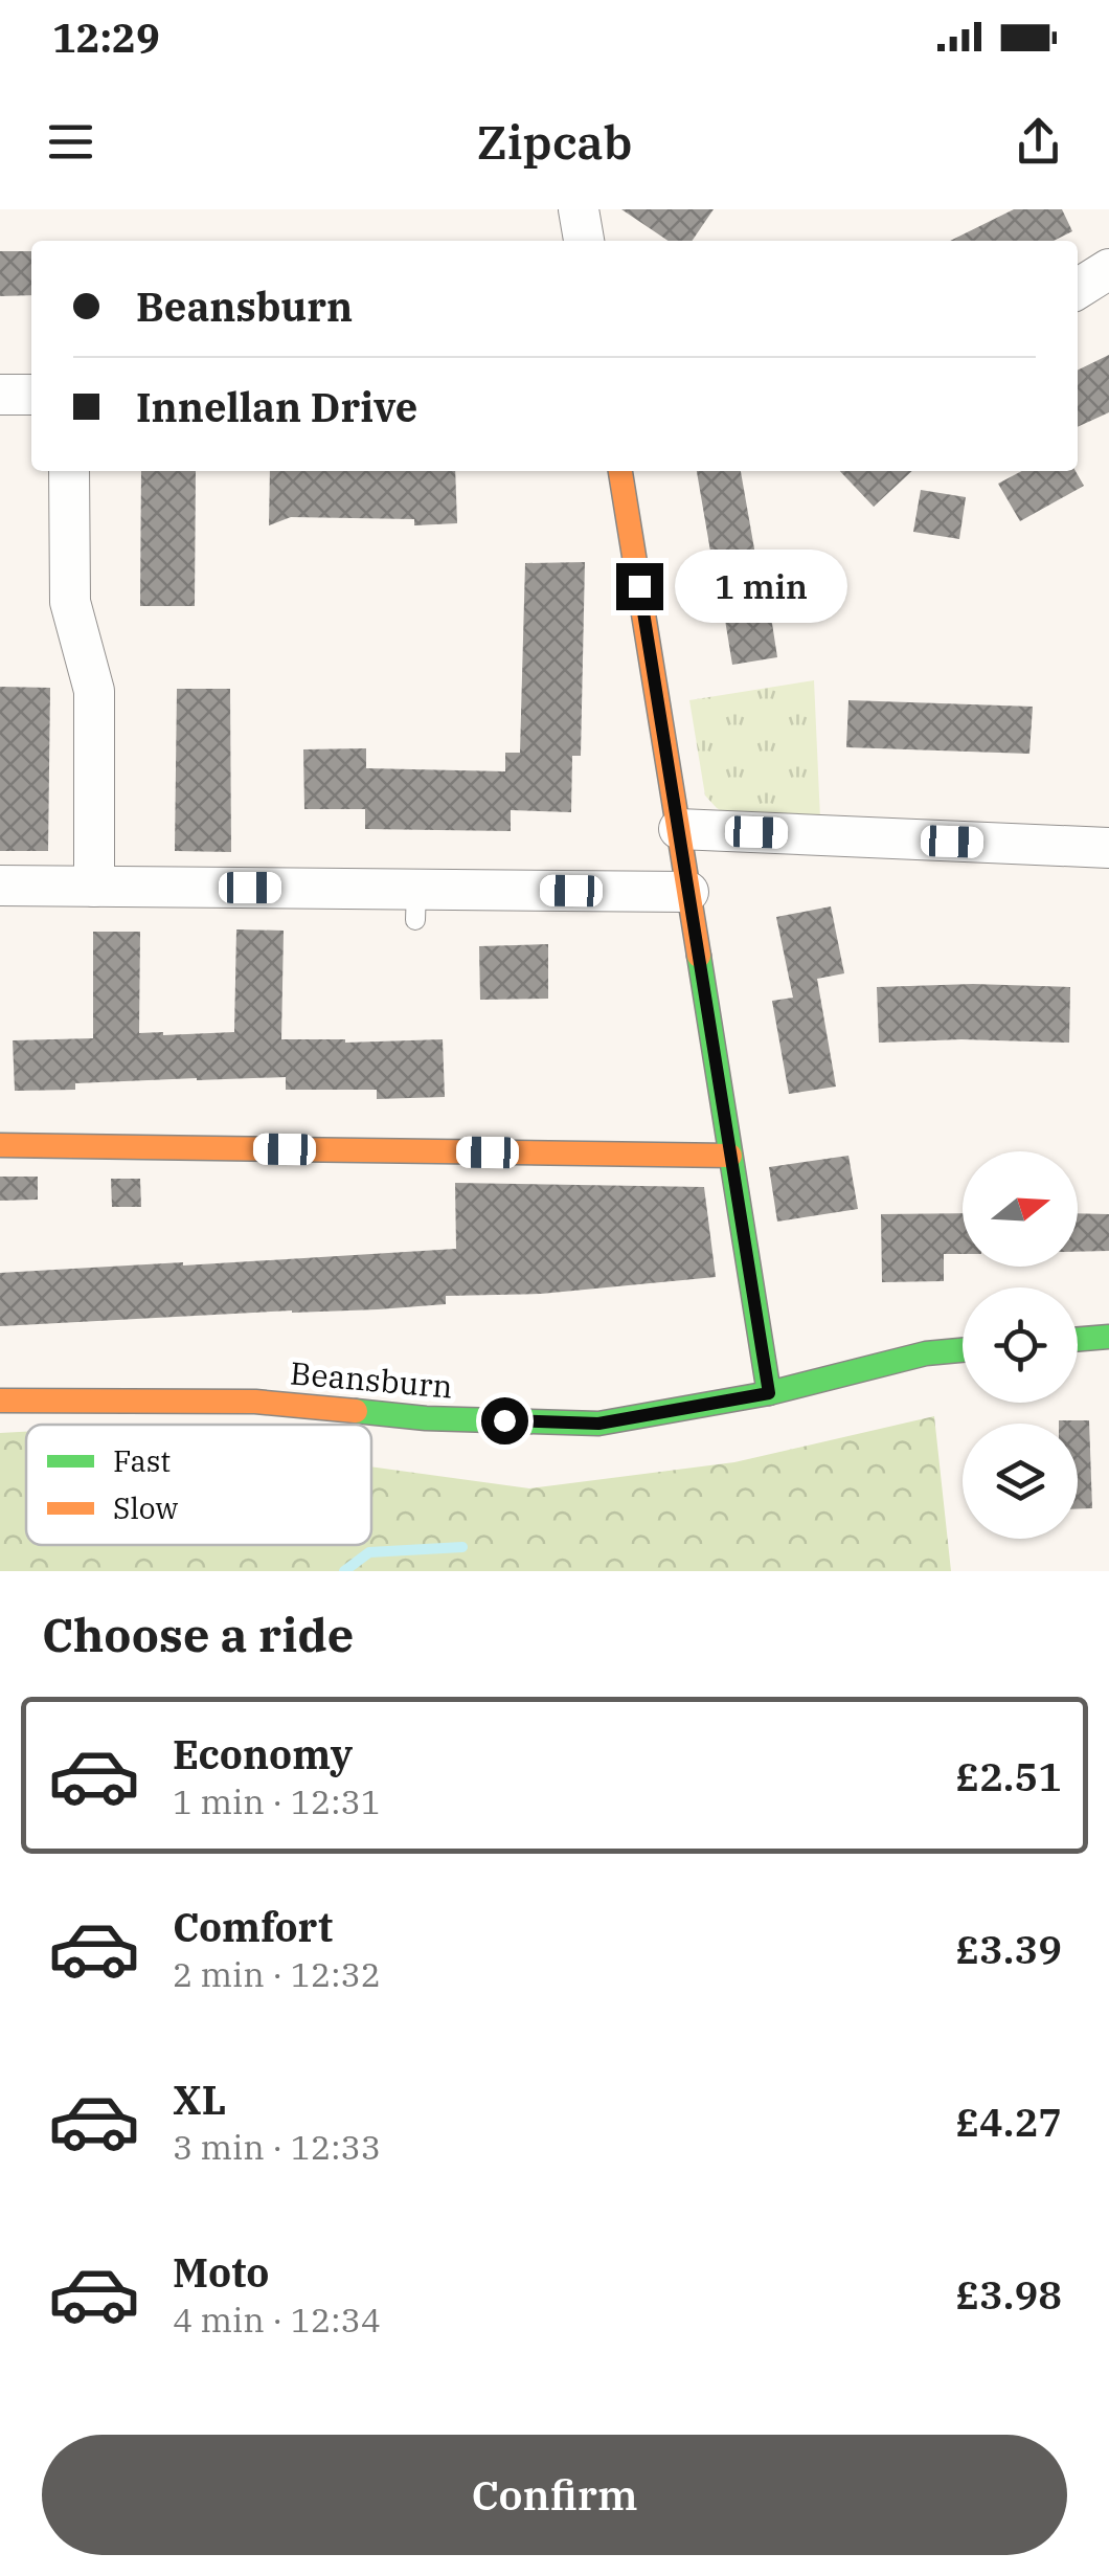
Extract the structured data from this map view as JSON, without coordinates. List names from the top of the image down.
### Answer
{
  "streets": {
    "street": ["Beansburn"]
  },
  "legend": ["Fast", "Slow"],
  "north": "right",
  "page": {
    "status": "12:29",
    "header": "Zipcab",
    "banner": ["Beansburn", "Innellan Drive"],
    "bubble": "1 min",
    "heading": "Choose a ride",
    "list": [
      {
        "name": "Economy",
        "note": "1 min · 12:31",
        "value": "£2.51"
      },
      {
        "name": "Comfort",
        "note": "2 min · 12:32",
        "value": "£3.39"
      },
      {
        "name": "XL",
        "note": "3 min · 12:33",
        "value": "£4.27"
      },
      {
        "name": "Moto",
        "note": "4 min · 12:34",
        "value": "£3.98"
      }
    ],
    "buttons": "Confirm"
  }
}
